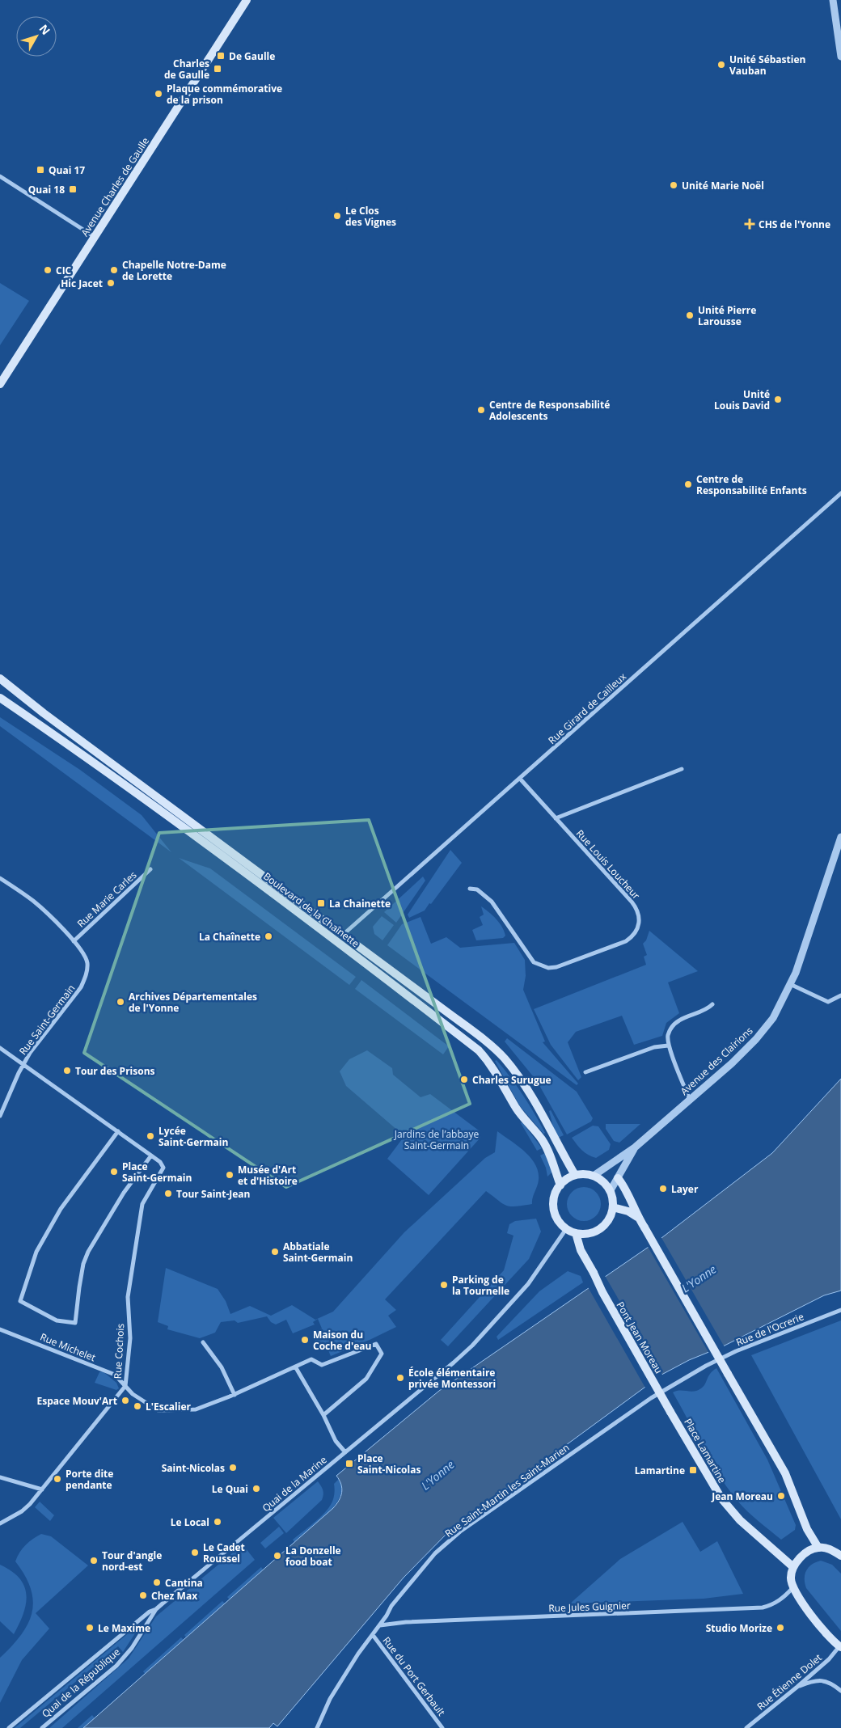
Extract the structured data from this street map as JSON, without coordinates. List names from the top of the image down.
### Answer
{
  "streets": {
    "main road": [
      "Avenue Charles de Gaulle",
      "Boulevard de la Chaînette",
      "Pont Jean Moreau",
      "Place Lamartine"
    ],
    "street": [
      "Rue Girard de Cailleux",
      "Rue Louis Loucheur",
      "Rue Marie Carles",
      "Rue Saint-Germain",
      "Avenue des Clairions",
      "Rue de l'Ocrerie",
      "Rue Michelet",
      "Rue Cochois",
      "Quai de la Marine",
      "Rue Saint-Martin les Saint-Marien",
      "Rue Jules Guignier",
      "Rue du Port Gerbault",
      "Rue Étienne Dolet",
      "Quai de la République"
    ]
  },
  "crossings": [
    ["Rue Girard de Cailleux", "Rue Louis Loucheur"],
    ["Rue Marie Carles", "Rue Saint-Germain"],
    ["Boulevard de la Chaînette", "Avenue des Clairions"],
    ["Boulevard de la Chaînette", "Pont Jean Moreau"],
    ["Boulevard de la Chaînette", "Quai de la Marine"],
    ["Avenue des Clairions", "Pont Jean Moreau"],
    ["Avenue des Clairions", "Quai de la Marine"],
    ["Rue de l'Ocrerie", "Rue Saint-Martin les Saint-Marien"],
    ["Pont Jean Moreau", "Place Lamartine"],
    ["Pont Jean Moreau", "Quai de la Marine"],
    ["Rue Michelet", "Rue Cochois"],
    ["Quai de la Marine", "Quai de la République"],
    ["Rue Saint-Martin les Saint-Marien", "Rue Jules Guignier"],
    ["Rue Saint-Martin les Saint-Marien", "Rue du Port Gerbault"]
  ],
  "water": ["L'Yonne"],
  "parks": ["Jardins de l’abbaye Saint-Germain"],
  "places": {
    "transit": [
      "De Gaulle",
      "Charles de Gaulle",
      "Quai 17",
      "Quai 18",
      "La Chainette",
      "Place Saint-Nicolas",
      "Lamartine"
    ],
    "other": [
      "Unité Sébastien Vauban",
      "Plaque commémorative de la prison",
      "Unité Marie Noël",
      "Le Clos des Vignes",
      "CIC",
      "Chapelle Notre-Dame de Lorette",
      "Hic Jacet",
      "Unité Pierre Larousse",
      "Unité Louis David",
      "Centre de Responsabilité Adolescents",
      "Centre de Responsabilité Enfants",
      "La Chaînette",
      "Archives Départementales de l'Yonne",
      "Tour des Prisons",
      "Charles Surugue",
      "Lycée Saint-Germain",
      "Place Saint-Germain",
      "Musée d'Art et d'Histoire",
      "Layer",
      "Tour Saint-Jean",
      "Abbatiale Saint-Germain",
      "Parking de la Tournelle",
      "Maison du Coche d'eau",
      "École élémentaire privée Montessori",
      "Espace Mouv'Art",
      "L'Escalier",
      "Saint-Nicolas",
      "Porte dite pendante",
      "Le Quai",
      "Jean Moreau",
      "Le Local",
      "Le Cadet Roussel",
      "La Donzelle food boat",
      "Tour d'angle nord-est",
      "Cantina",
      "Chez Max",
      "Le Maxime",
      "Studio Morize"
    ],
    "health": ["CHS de l'Yonne"]
  },
  "north": "top right"
}
